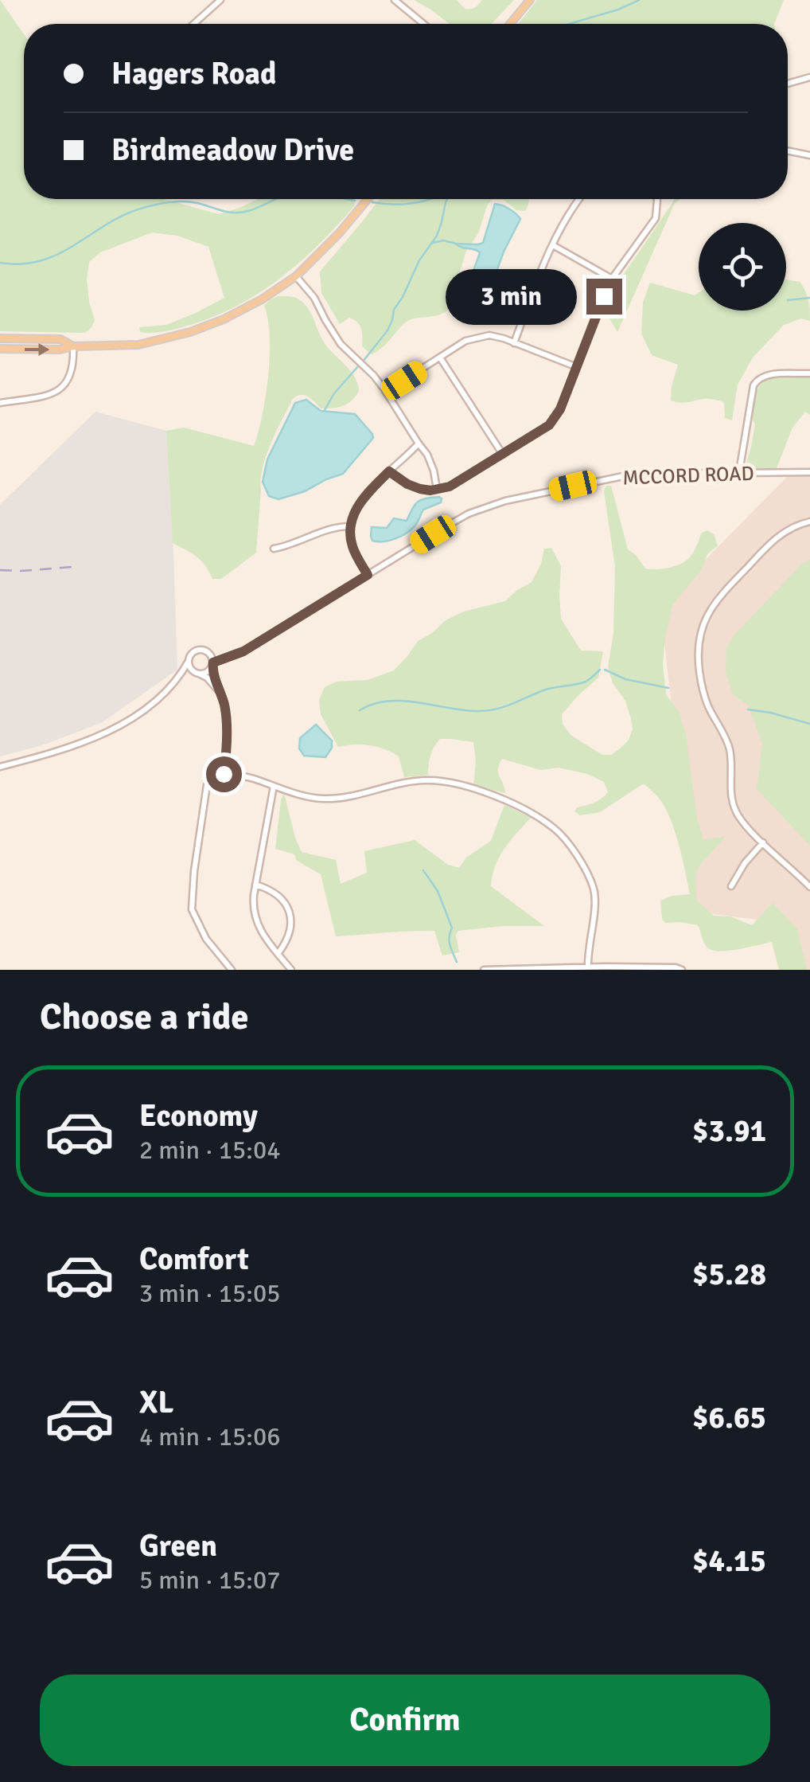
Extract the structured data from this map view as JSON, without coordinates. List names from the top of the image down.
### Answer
{
  "streets": {
    "street": ["MCCORD ROAD"]
  },
  "page": {
    "banner": ["Hagers Road", "Birdmeadow Drive"],
    "bubble": "3 min",
    "heading": "Choose a ride",
    "list": [
      {
        "name": "Economy",
        "note": "2 min · 15:04",
        "value": "$3.91"
      },
      {
        "name": "Comfort",
        "note": "3 min · 15:05",
        "value": "$5.28"
      },
      {
        "name": "XL",
        "note": "4 min · 15:06",
        "value": "$6.65"
      },
      {
        "name": "Green",
        "note": "5 min · 15:07",
        "value": "$4.15"
      }
    ],
    "buttons": "Confirm"
  }
}
